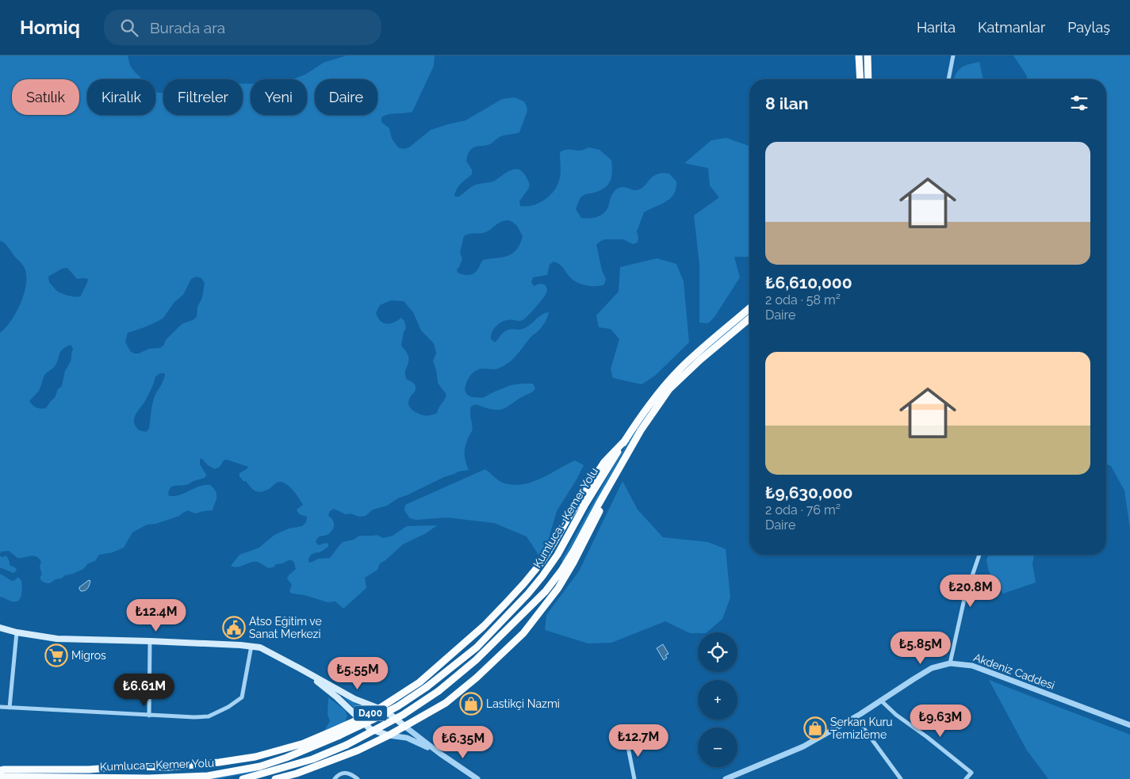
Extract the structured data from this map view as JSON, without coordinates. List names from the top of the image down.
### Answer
{
  "streets": {
    "highway": ["Kumluca - Kemer Yolu", "D400"],
    "street": ["Akdeniz Caddesi"]
  },
  "places": {
    "public building": ["Atso Eğitim ve Sanat Merkezi"],
    "supermarket": ["Migros"],
    "shop": ["Lastikçi Nazmi", "Serkan Kuru Temizleme"]
  },
  "page": {
    "header": "Homiq",
    "search": "Burada ara",
    "nav": ["Harita", "Katmanlar", "Paylaş"],
    "chip": [
      "Satılık",
      "Kiralık",
      "Filtreler",
      "Yeni",
      "Daire"
    ],
    "heading": "8 ilan",
    "list": [
      {
        "name": "₺6,610,000",
        "note": "2 oda · 58 m² · Daire"
      },
      {
        "name": "₺9,630,000",
        "note": "2 oda · 76 m² · Daire"
      }
    ],
    "price": [
      "₺20.8M",
      "₺12.4M",
      "₺5.85M",
      "₺5.55M",
      "₺6.61M",
      "₺9.63M",
      "₺12.7M",
      "₺6.35M"
    ],
    "map_buttons": ["+", "−"]
  }
}
